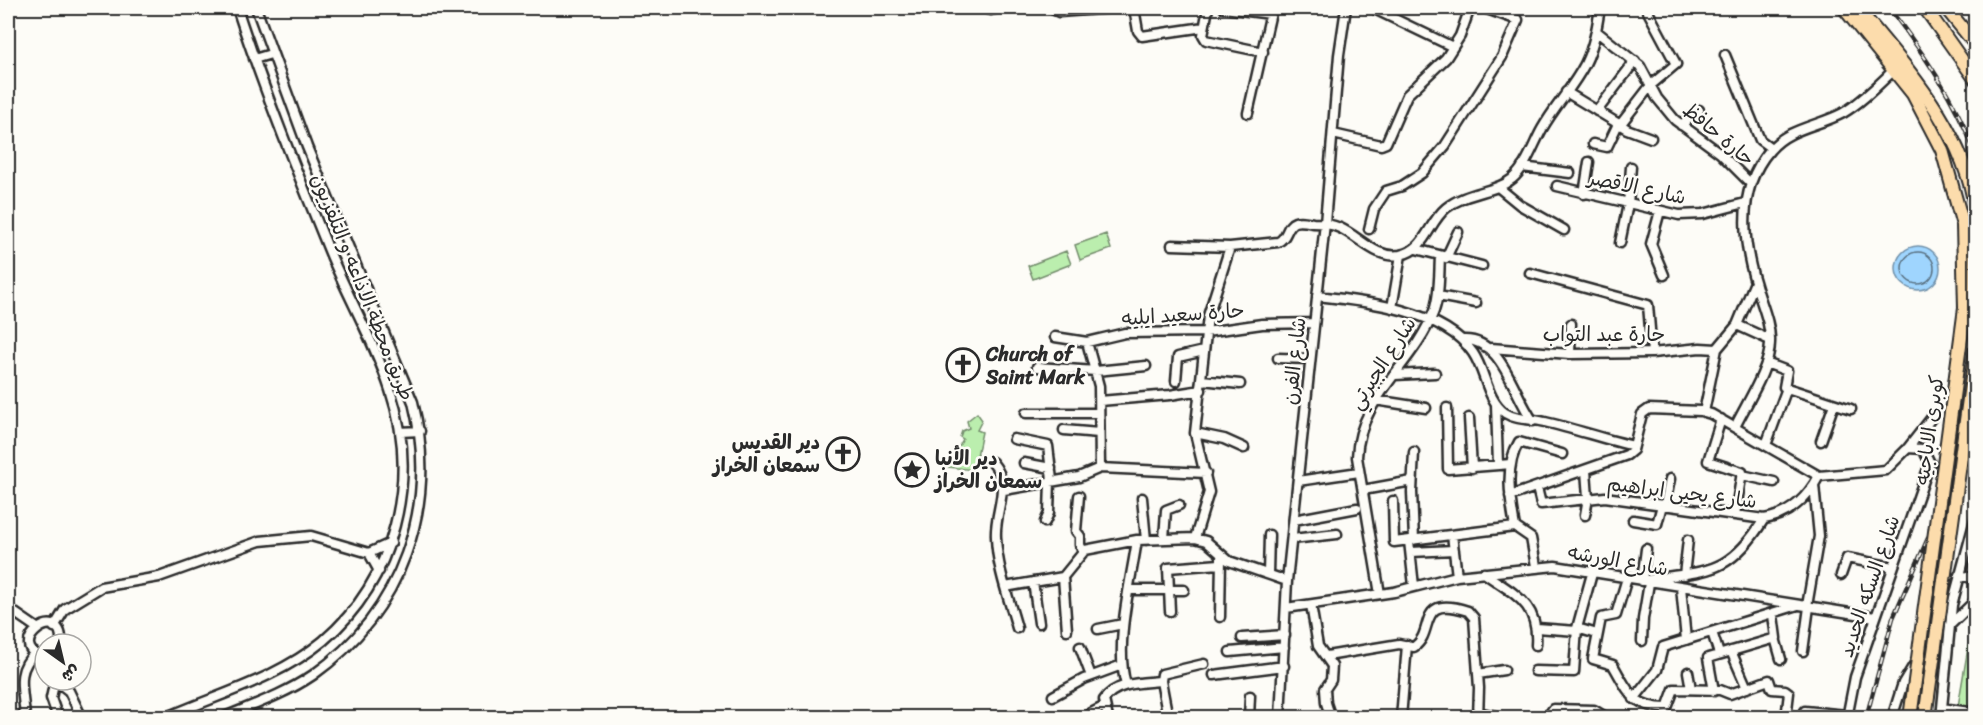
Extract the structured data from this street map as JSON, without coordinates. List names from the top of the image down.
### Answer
{
  "streets": {
    "highway": ["كوبرى الاباجيه"],
    "street": [
      "حارة حافظ",
      "شارع الاقصر",
      "طريق محطة الاذاعه و التلفزيون",
      "حارة سعيد ايليه",
      "حارة عبد التواب",
      "شارع الفرن",
      "شارع الجبرتي",
      "شارع يحيى ابراهيم",
      "شارع الورشه",
      "شارع السكه الحديد"
    ]
  },
  "crossings": [
    ["حارة سعيد ايليه", "شارع الفرن"],
    ["شارع الفرن", "شارع الورشه"],
    ["شارع الجبرتي", "شارع الورشه"],
    ["شارع الورشه", "شارع السكه الحديد"]
  ],
  "places": {
    "church": ["Church of Saint Mark", "دير القديس سمعان الخراز"],
    "place": ["دير الأنبا سمعان الخراز"]
  },
  "north": "bottom right"
}
